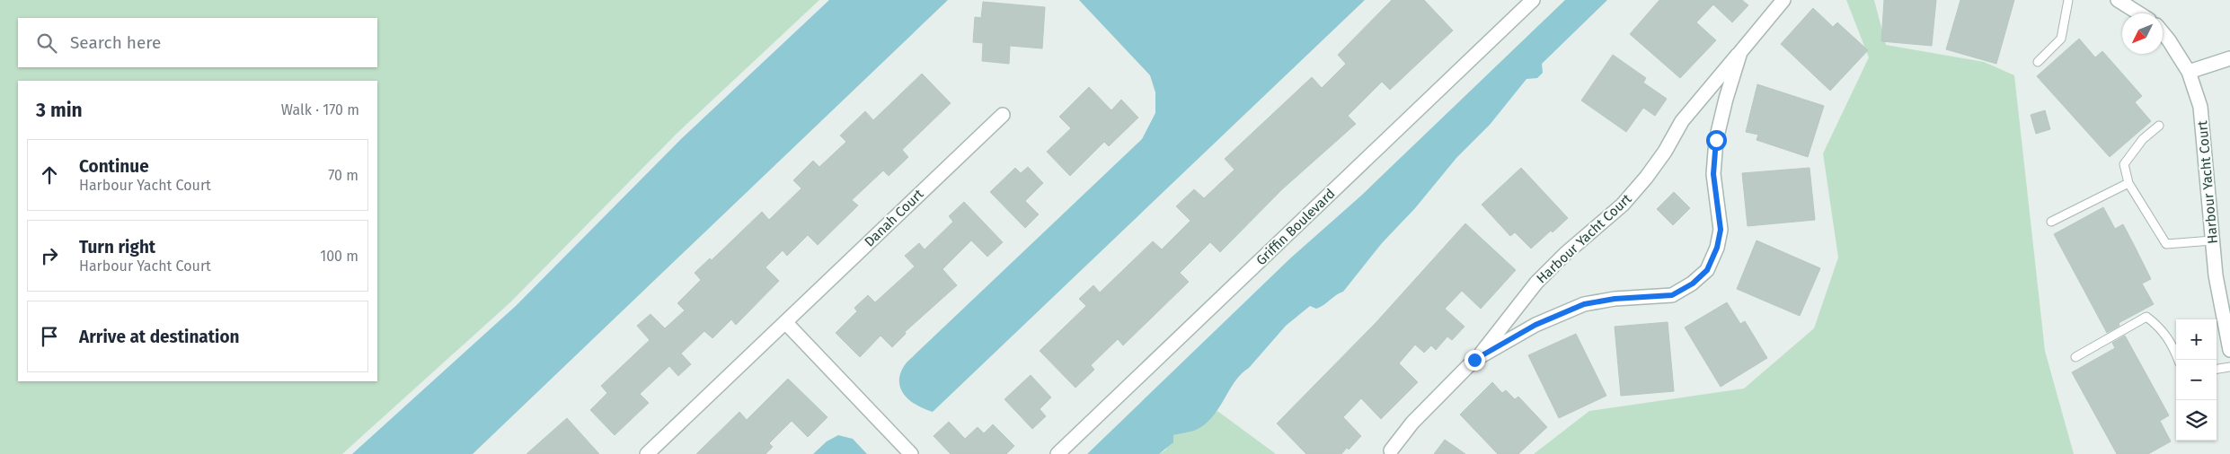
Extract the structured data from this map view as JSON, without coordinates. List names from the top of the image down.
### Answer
{
  "streets": {
    "street": ["Harbour Yacht Court", "Danah Court", "Griffin Boulevard"]
  },
  "north": "bottom left",
  "page": {
    "search": "Search here",
    "heading": ["3 min", "Walk · 170 m"],
    "list": [
      ["Continue", "Harbour Yacht Court", "70 m"],
      ["Turn right", "Harbour Yacht Court", "100 m"],
      "Arrive at destination"
    ],
    "map_buttons": ["+", "−"]
  }
}
